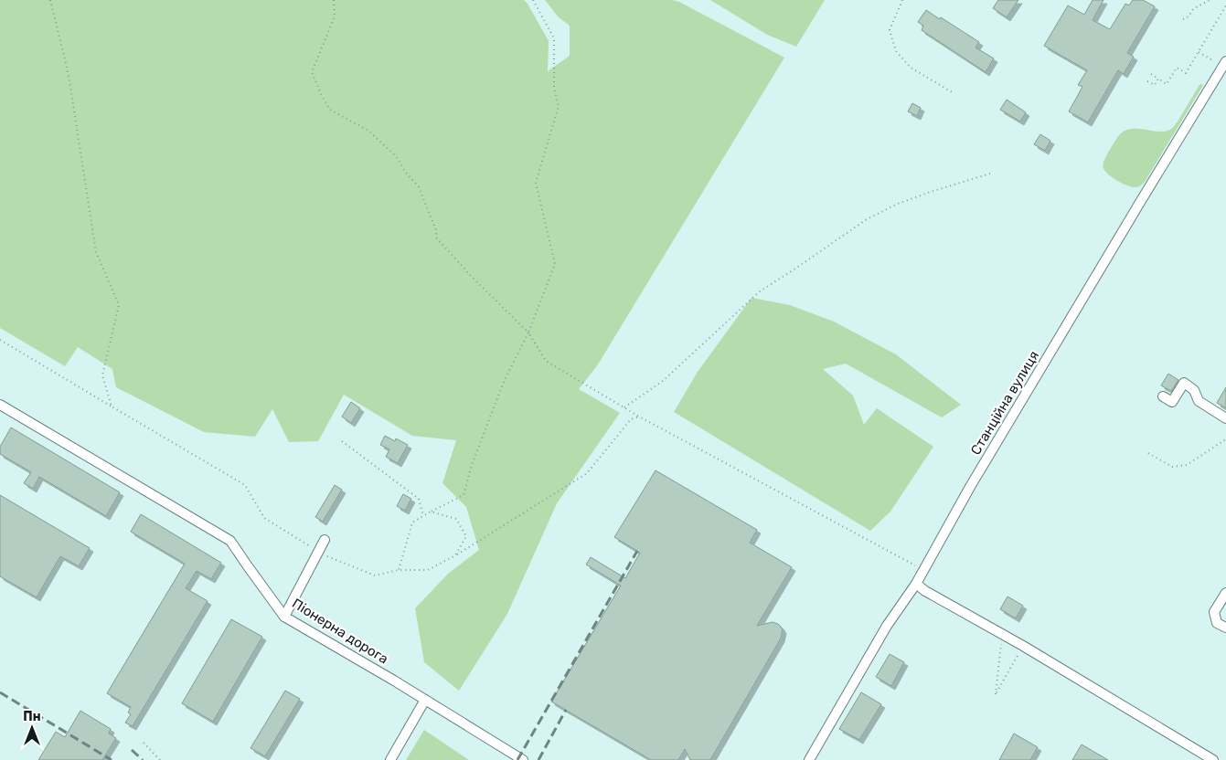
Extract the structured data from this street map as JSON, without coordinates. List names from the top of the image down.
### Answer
{
  "streets": {
    "street": ["Станційна вулиця", "Піонерна дорога"]
  },
  "north": "top"
}
